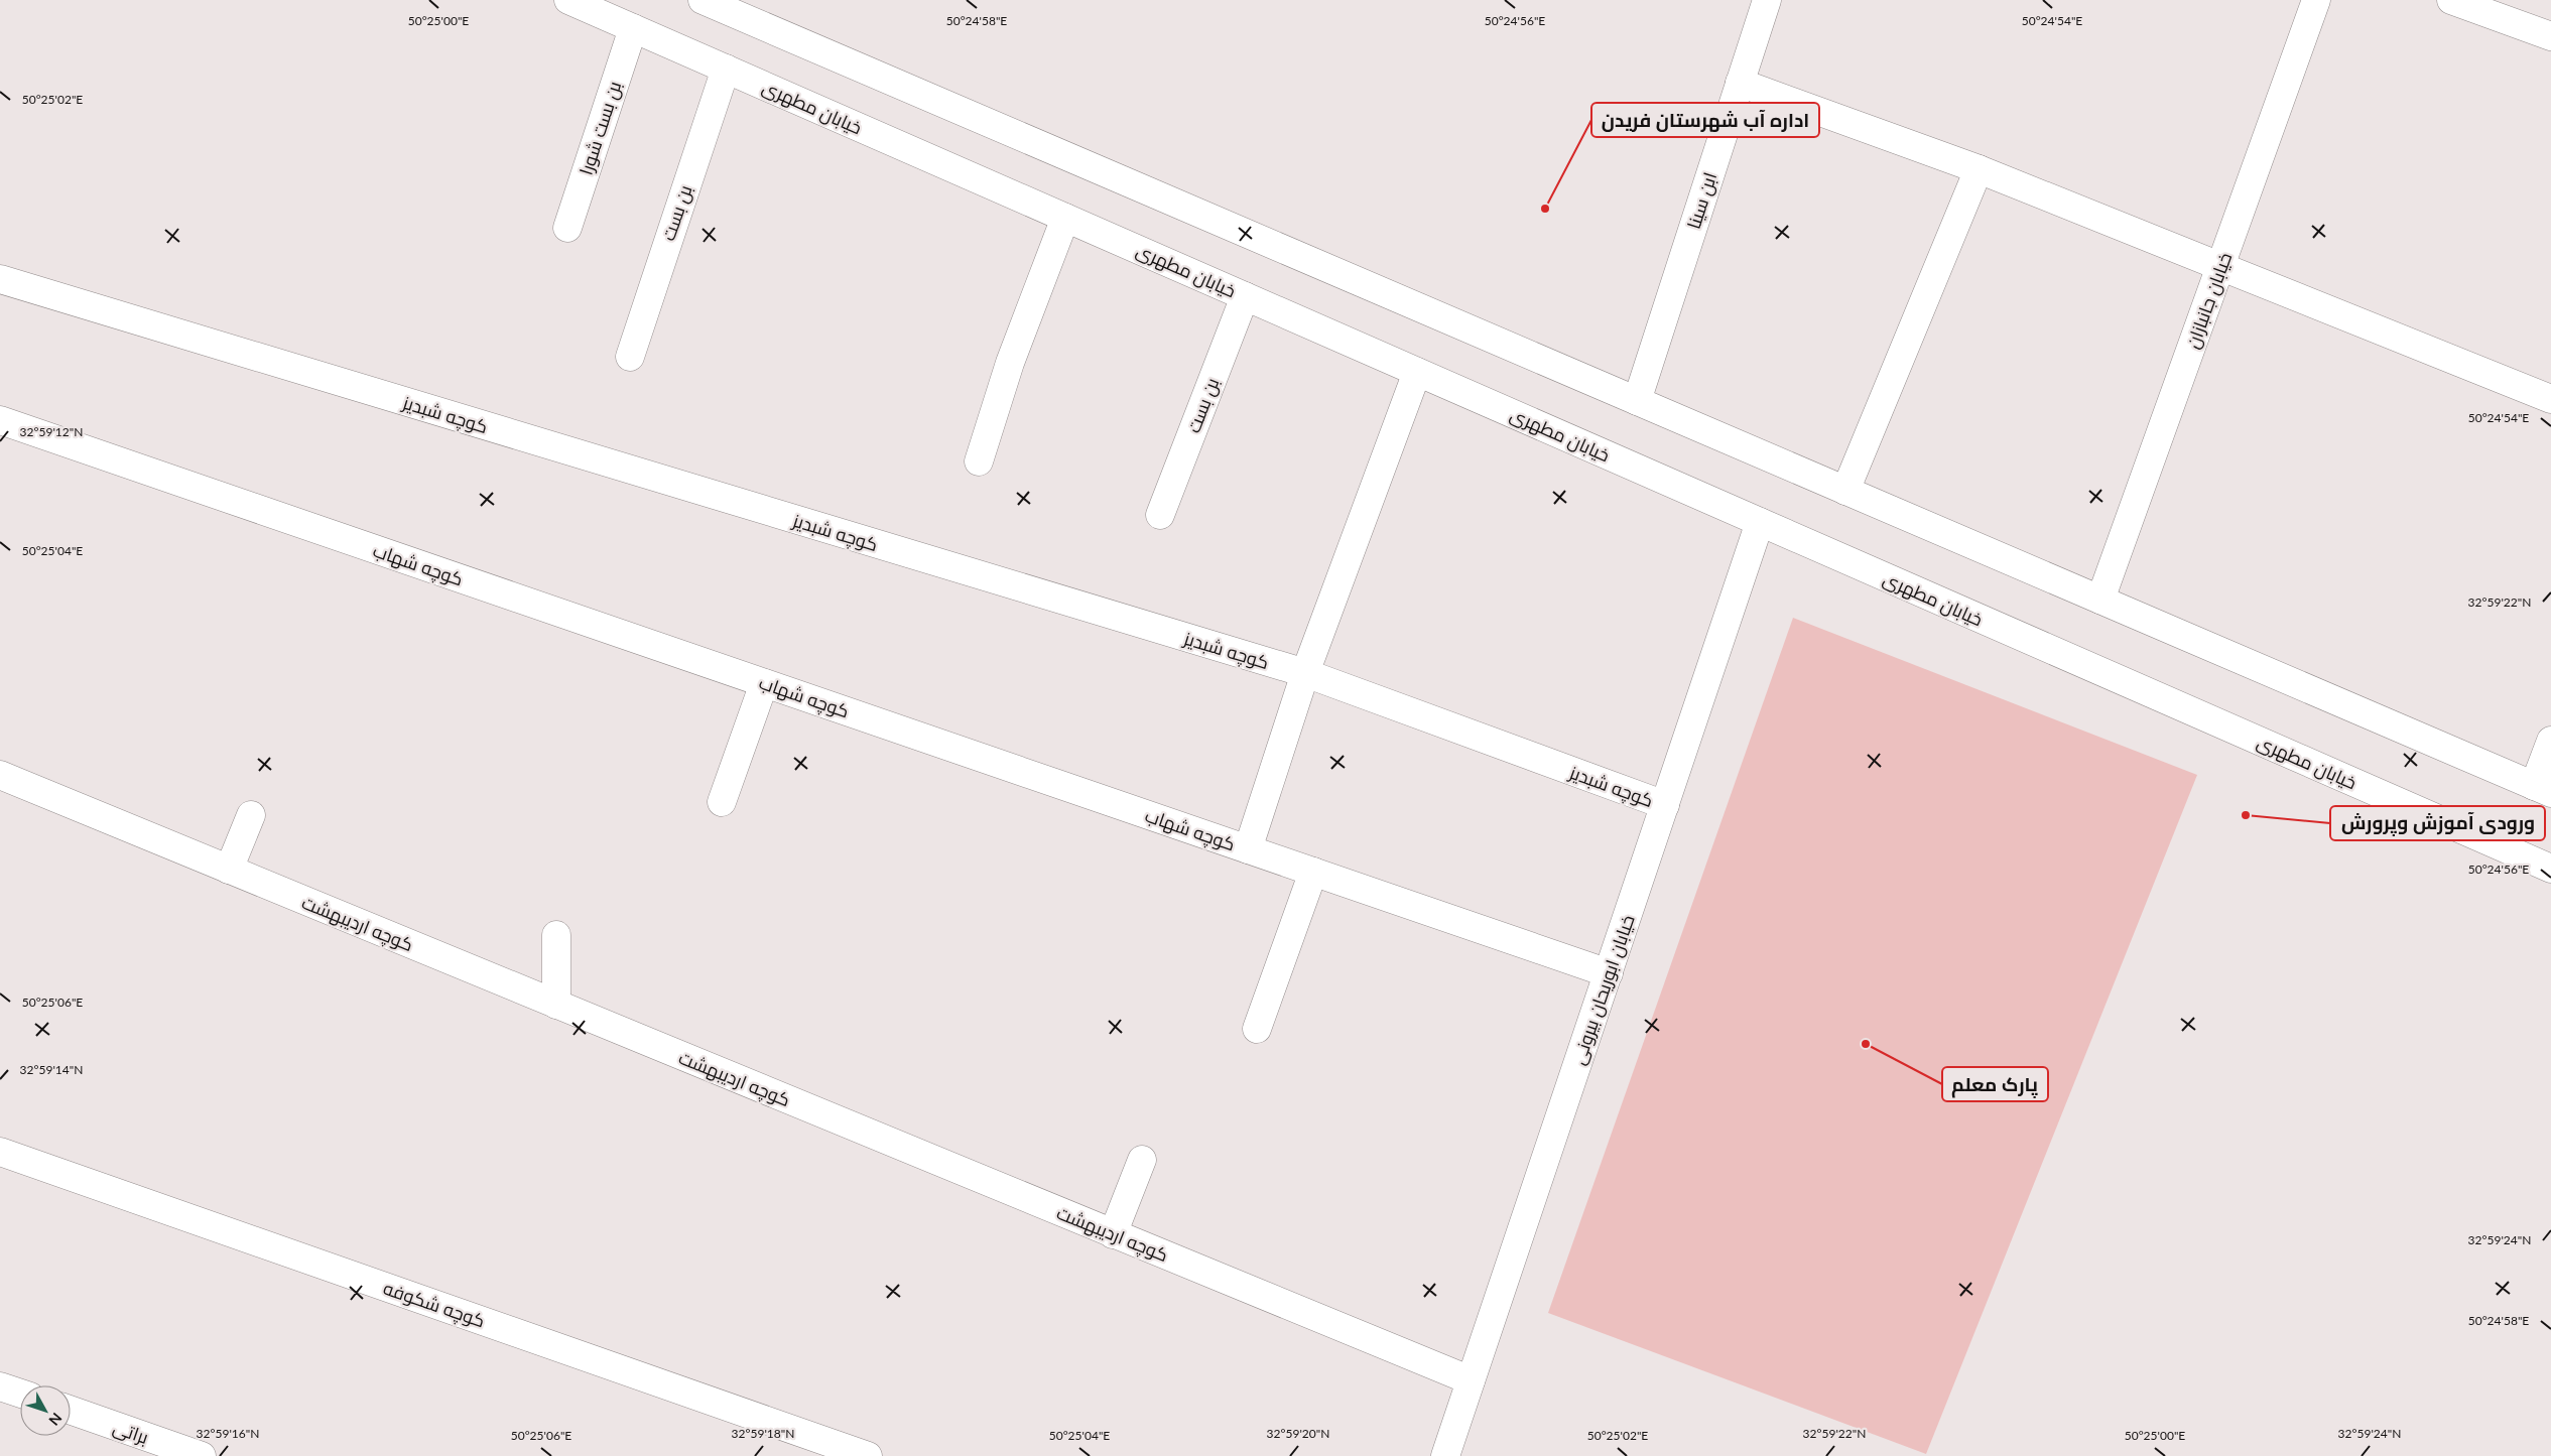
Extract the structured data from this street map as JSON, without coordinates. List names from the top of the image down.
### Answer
{
  "streets": {
    "street": [
      "خیابان مطهری",
      "بن بست شورا",
      "ابن سینا",
      "بن بست",
      "خیابان جانبازان",
      "کوچه شبدیز",
      "کوچه شهاب",
      "کوچه اردیبهشت",
      "خیابان ابوریحان بیرونی",
      "کوچه شکوفه",
      "براتی"
    ]
  },
  "crossings": [
    ["خیابان مطهری", "بن بست شورا"],
    ["خیابان مطهری", "بن بست"],
    ["خیابان مطهری", "خیابان ابوریحان بیرونی"],
    ["کوچه شبدیز", "خیابان ابوریحان بیرونی"],
    ["کوچه شهاب", "خیابان ابوریحان بیرونی"],
    ["کوچه اردیبهشت", "خیابان ابوریحان بیرونی"]
  ],
  "places": ["اداره آب شهرستان فریدن", "ورودی آموزش وپرورش", "پارک معلم"],
  "north": "bottom right",
  "coordinates": [
    "50°25'00\"E",
    "50°24'58\"E",
    "50°24'56\"E",
    "50°24'54\"E",
    "50°25'02\"E",
    "32°59'12\"N",
    "50°25'04\"E",
    "32°59'22\"N",
    "50°25'06\"E",
    "32°59'14\"N",
    "32°59'24\"N",
    "32°59'16\"N",
    "32°59'18\"N",
    "32°59'20\"N"
  ]
}
